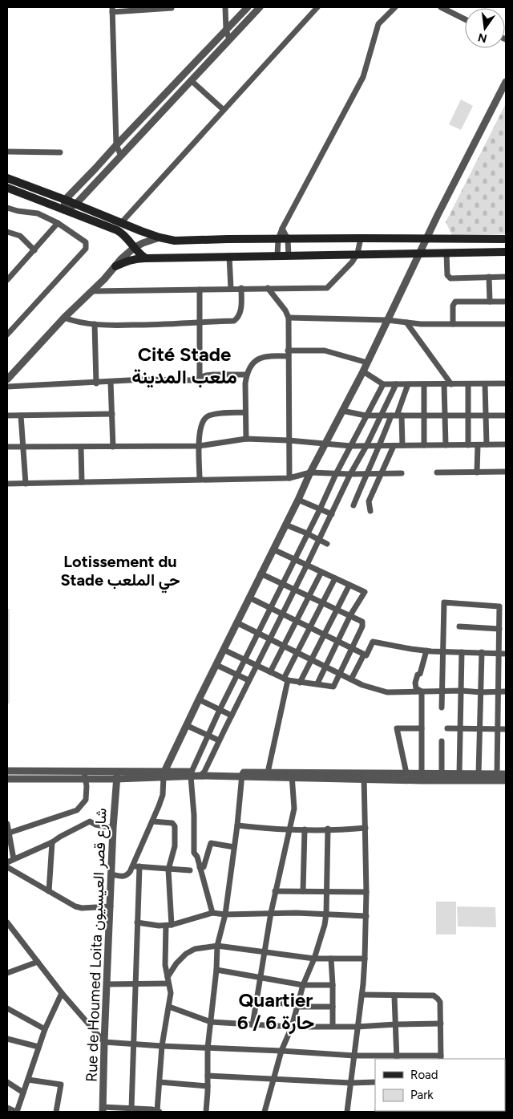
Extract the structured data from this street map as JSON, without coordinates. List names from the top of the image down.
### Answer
{
  "streets": {
    "street": ["Rue de Houmed Loita شارع قصر العيسيون"]
  },
  "districts": ["Cité Stade ملعب المدينة", "Lotissement du Stade حي الملعب", "Quartier 6 / حارة 6"],
  "legend": ["Road", "Park"],
  "north": "bottom"
}
